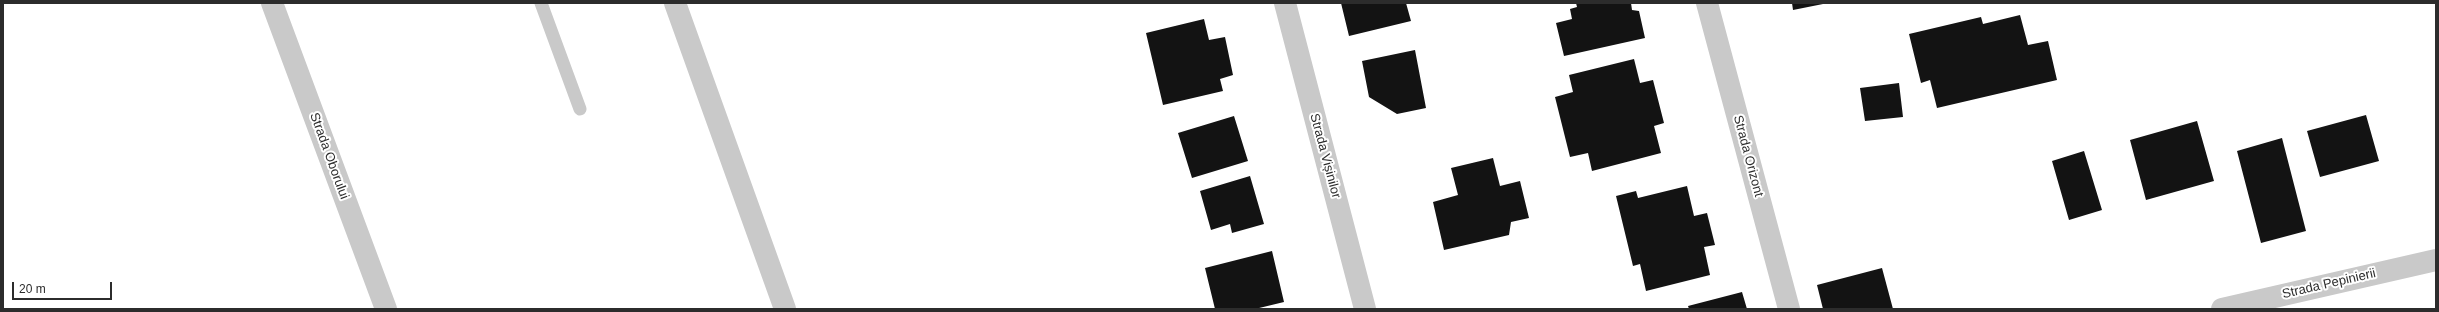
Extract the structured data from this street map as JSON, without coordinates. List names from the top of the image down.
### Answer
{
  "streets": {
    "street": [
      "Strada Oborului",
      "Strada Vișinilor",
      "Strada Orizont",
      "Strada Pepinierii"
    ]
  },
  "scale_bar": "20 m"
}
